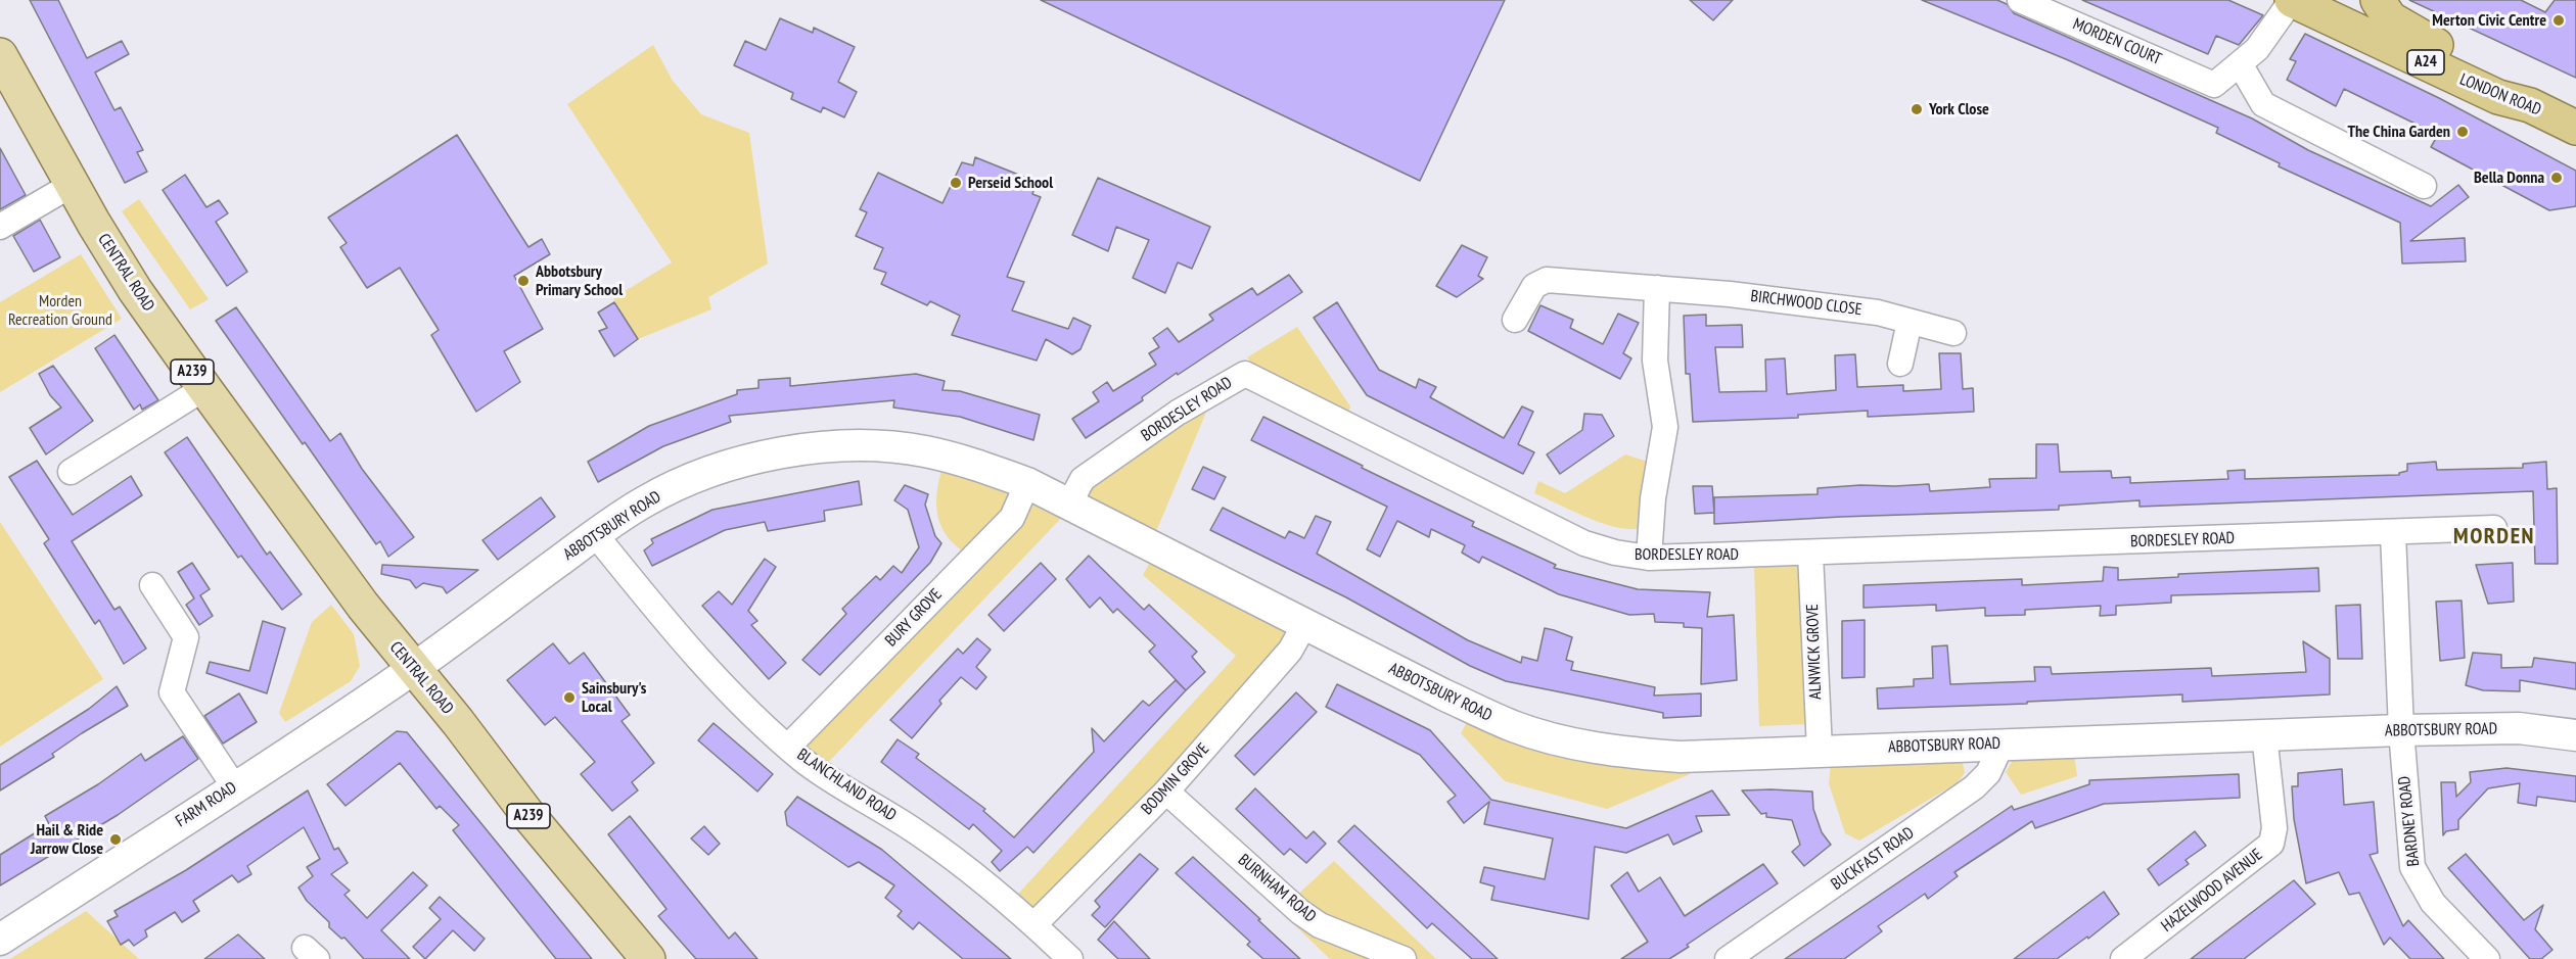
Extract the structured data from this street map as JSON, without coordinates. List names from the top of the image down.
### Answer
{
  "streets": {
    "highway": ["A24", "LONDON ROAD"],
    "main road": ["CENTRAL ROAD", "A239"],
    "street": [
      "MORDEN COURT",
      "BIRCHWOOD CLOSE",
      "BORDESLEY ROAD",
      "ABBOTSBURY ROAD",
      "BURY GROVE",
      "ALNWICK GROVE",
      "BODMIN GROVE",
      "BLANCHLAND ROAD",
      "FARM ROAD",
      "BARDNEY ROAD",
      "BUCKFAST ROAD",
      "BURNHAM ROAD",
      "HAZELWOOD AVENUE"
    ]
  },
  "crossings": [
    ["A24", "LONDON ROAD"],
    ["CENTRAL ROAD", "ABBOTSBURY ROAD"],
    ["CENTRAL ROAD", "FARM ROAD"],
    ["BORDESLEY ROAD", "ABBOTSBURY ROAD"],
    ["BORDESLEY ROAD", "ALNWICK GROVE"],
    ["ABBOTSBURY ROAD", "BURY GROVE"],
    ["ABBOTSBURY ROAD", "ALNWICK GROVE"],
    ["ABBOTSBURY ROAD", "BODMIN GROVE"],
    ["ABBOTSBURY ROAD", "BLANCHLAND ROAD"],
    ["ABBOTSBURY ROAD", "FARM ROAD"],
    ["ABBOTSBURY ROAD", "BARDNEY ROAD"],
    ["ABBOTSBURY ROAD", "BUCKFAST ROAD"],
    ["ABBOTSBURY ROAD", "HAZELWOOD AVENUE"],
    ["BURY GROVE", "BLANCHLAND ROAD"],
    ["BODMIN GROVE", "BLANCHLAND ROAD"],
    ["BODMIN GROVE", "BURNHAM ROAD"]
  ],
  "districts": ["MORDEN"],
  "parks": ["Morden Recreation Ground"],
  "places": [
    "Merton Civic Centre",
    "York Close",
    "The China Garden",
    "Bella Donna",
    "Perseid School",
    "Abbotsbury Primary School",
    "Sainsbury's Local",
    "Hail & Ride Jarrow Close"
  ]
}
